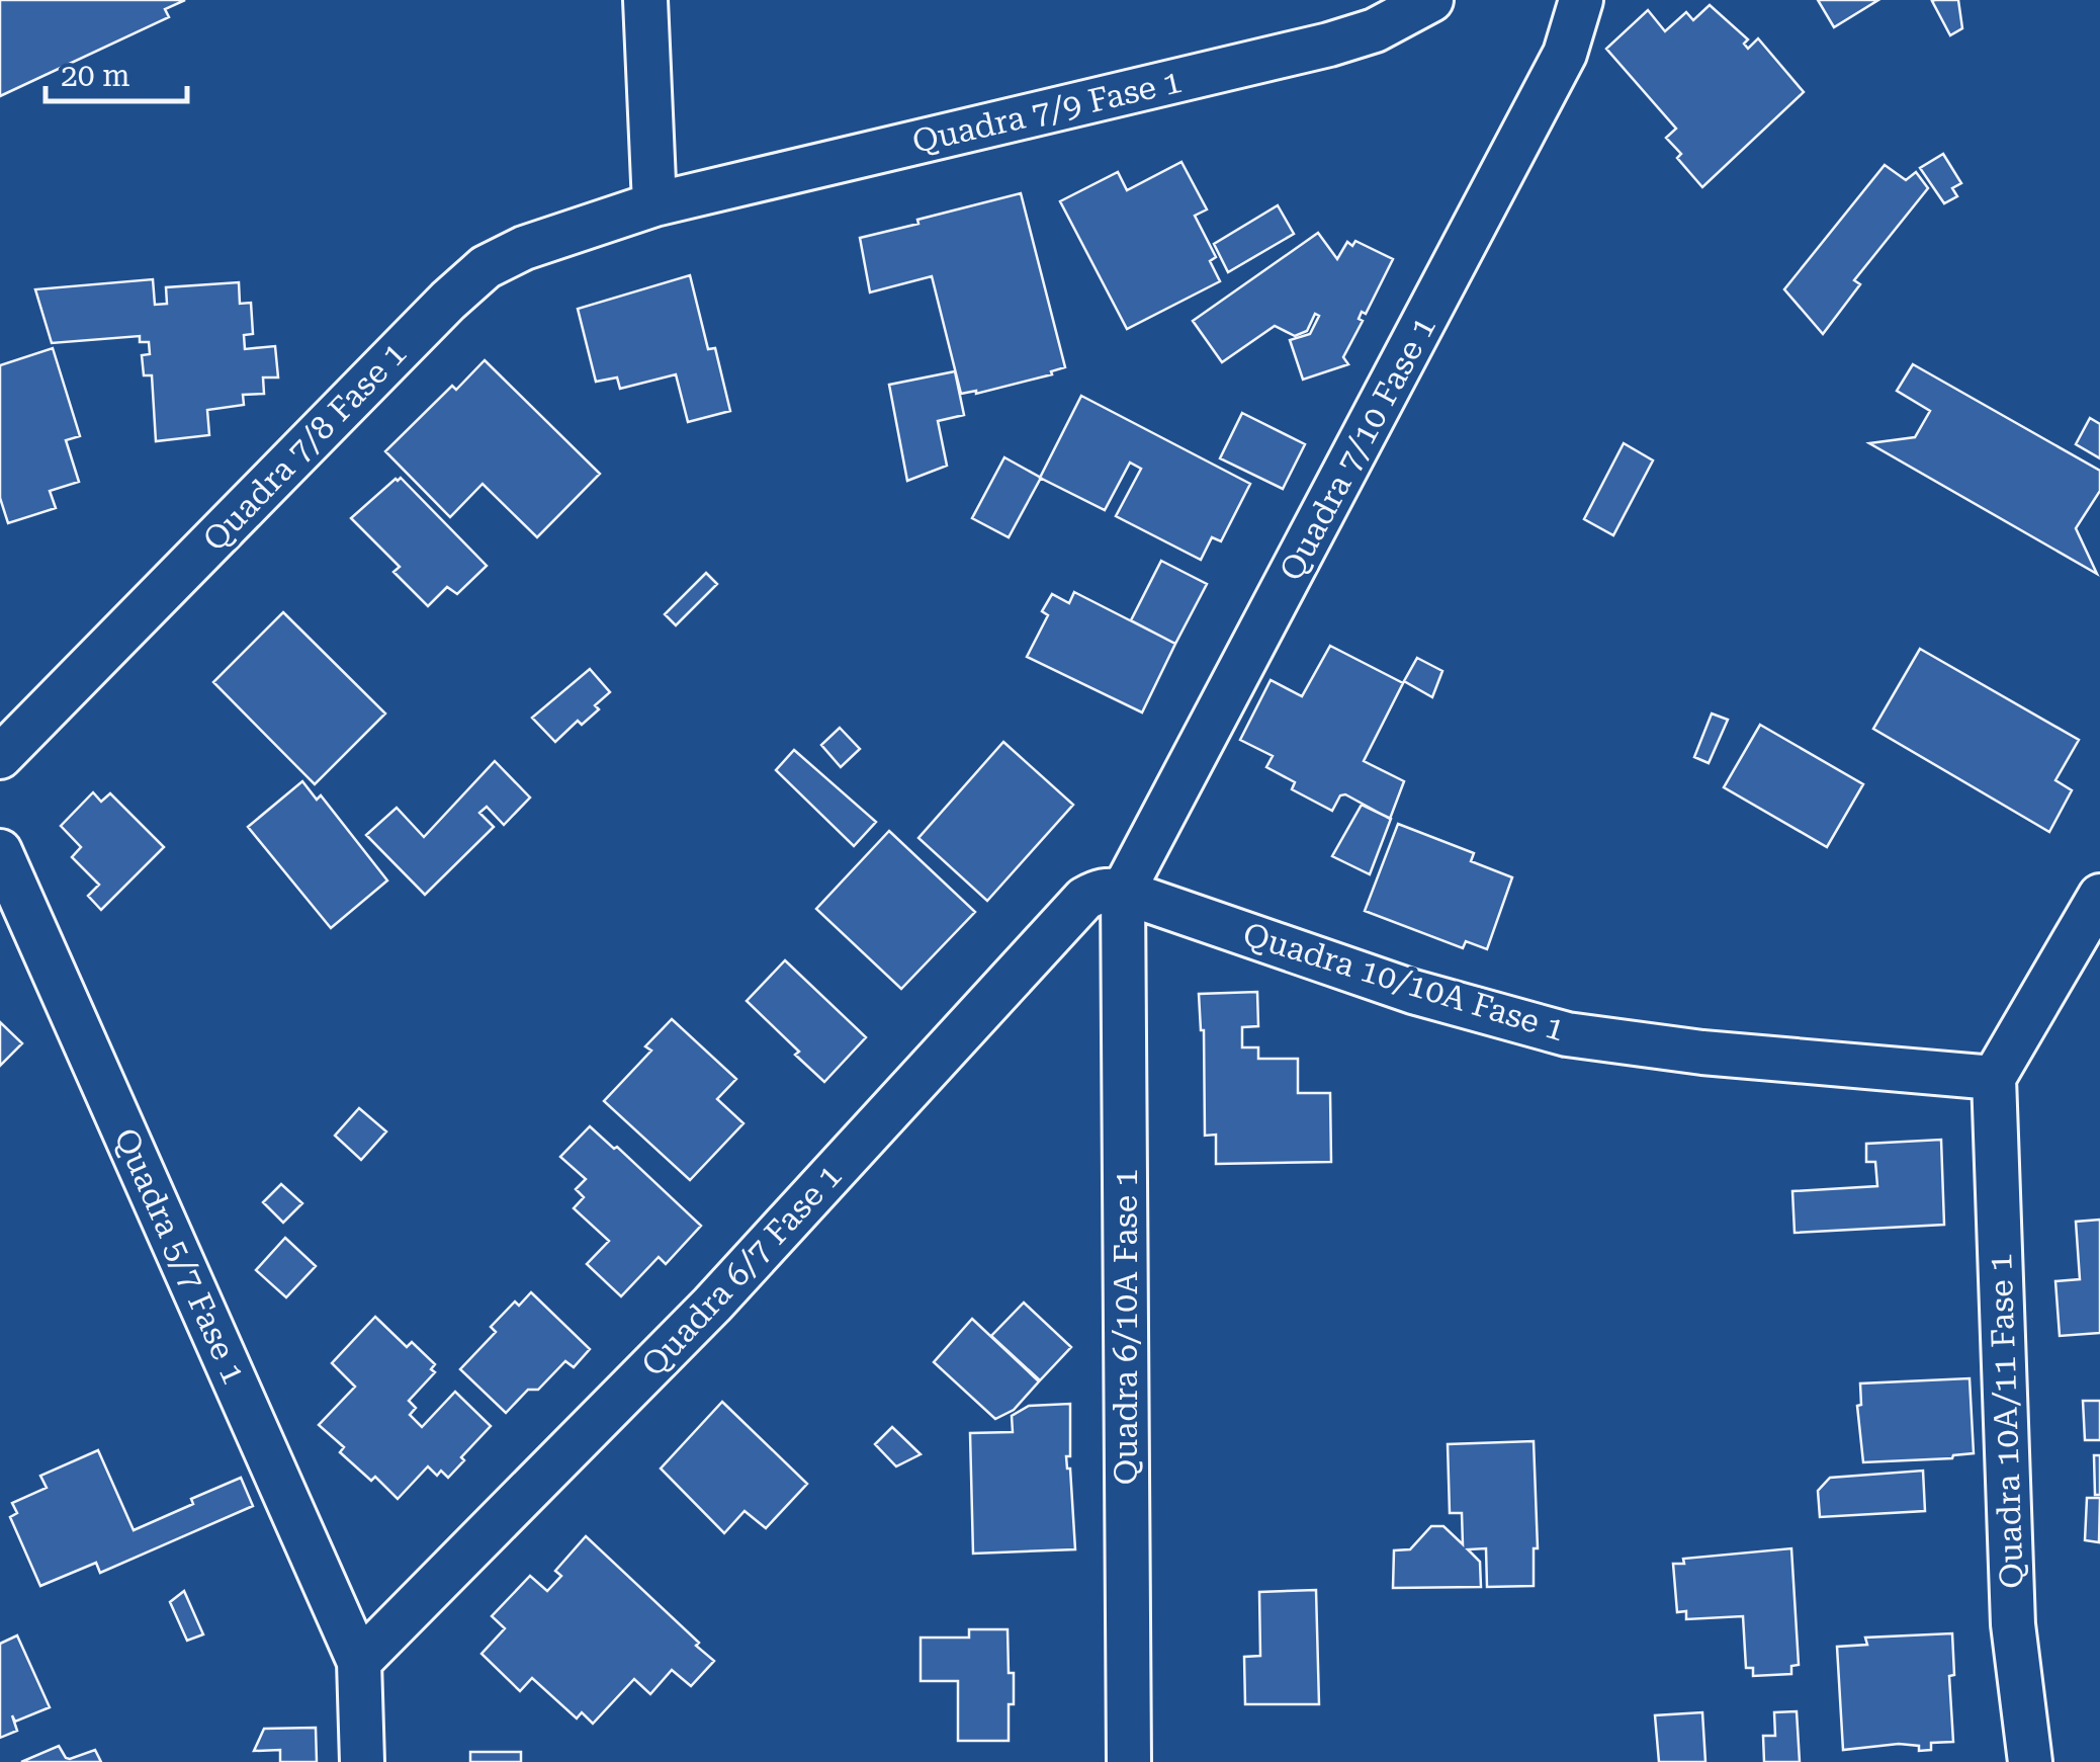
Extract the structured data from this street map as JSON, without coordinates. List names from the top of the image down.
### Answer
{
  "streets": {
    "street": [
      "Quadra 7/9 Fase 1",
      "Quadra 7/8 Fase 1",
      "Quadra 7/10 Fase 1",
      "Quadra 10/10A Fase 1",
      "Quadra 5/7 Fase 1",
      "Quadra 6/7 Fase 1",
      "Quadra 6/10A Fase 1",
      "Quadra 10A/11 Fase 1"
    ]
  },
  "crossings": [
    ["Quadra 7/9 Fase 1", "Quadra 7/8 Fase 1"],
    ["Quadra 7/10 Fase 1", "Quadra 10/10A Fase 1"],
    ["Quadra 7/10 Fase 1", "Quadra 6/7 Fase 1"],
    ["Quadra 7/10 Fase 1", "Quadra 6/10A Fase 1"],
    ["Quadra 10/10A Fase 1", "Quadra 6/7 Fase 1"],
    ["Quadra 10/10A Fase 1", "Quadra 6/10A Fase 1"],
    ["Quadra 10/10A Fase 1", "Quadra 10A/11 Fase 1"],
    ["Quadra 5/7 Fase 1", "Quadra 6/7 Fase 1"],
    ["Quadra 6/7 Fase 1", "Quadra 6/10A Fase 1"]
  ],
  "scale_bar": "20 m"
}
